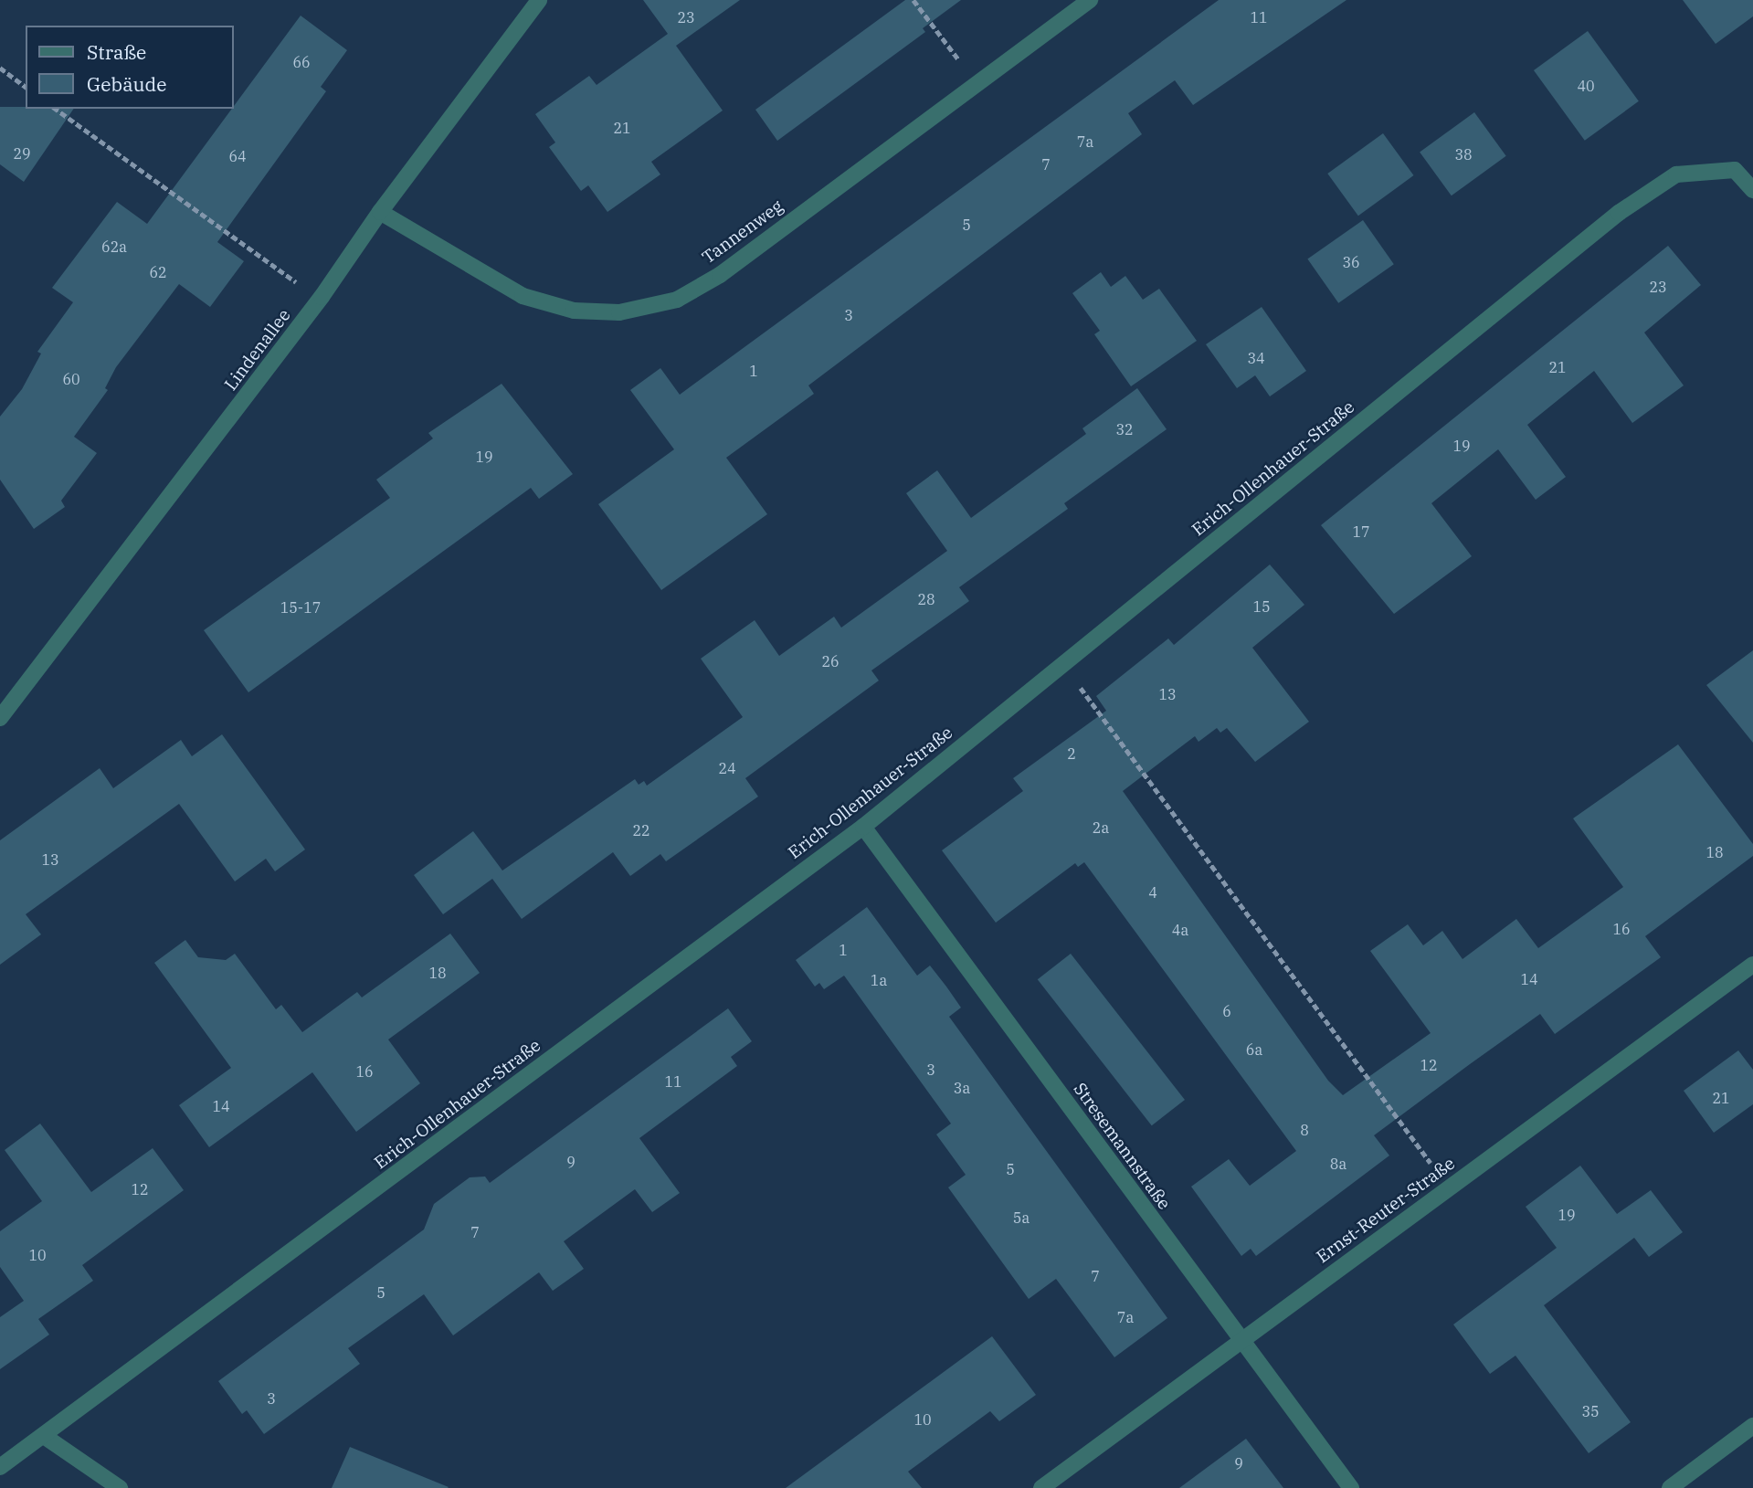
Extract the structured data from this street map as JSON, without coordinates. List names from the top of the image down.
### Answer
{
  "streets": {
    "street": [
      "Tannenweg",
      "Lindenallee",
      "Erich-Ollenhauer-Straße",
      "Stresemannstraße",
      "Ernst-Reuter-Straße"
    ]
  },
  "crossings": [
    ["Tannenweg", "Lindenallee"],
    ["Erich-Ollenhauer-Straße", "Stresemannstraße"],
    ["Stresemannstraße", "Ernst-Reuter-Straße"]
  ],
  "house_numbers": [
    "23",
    "11",
    "66",
    "40",
    "21",
    "7a",
    "29",
    "38",
    "64",
    "7",
    "5",
    "62a",
    "36",
    "62",
    "23",
    "3",
    "34",
    "21",
    "1",
    "60",
    "32",
    "19",
    "19",
    "17",
    "28",
    "15",
    "15-17",
    "26",
    "13",
    "2",
    "24",
    "2a",
    "22",
    "18",
    "13",
    "4",
    "16",
    "4a",
    "1",
    "18",
    "14",
    "1a",
    "6",
    "6a",
    "12",
    "3",
    "16",
    "11",
    "3a",
    "21",
    "14",
    "8",
    "9",
    "8a",
    "5",
    "12",
    "19",
    "5a",
    "7",
    "10",
    "7",
    "5",
    "7a",
    "3",
    "35",
    "10",
    "9"
  ],
  "legend": ["Straße", "Gebäude"]
}
